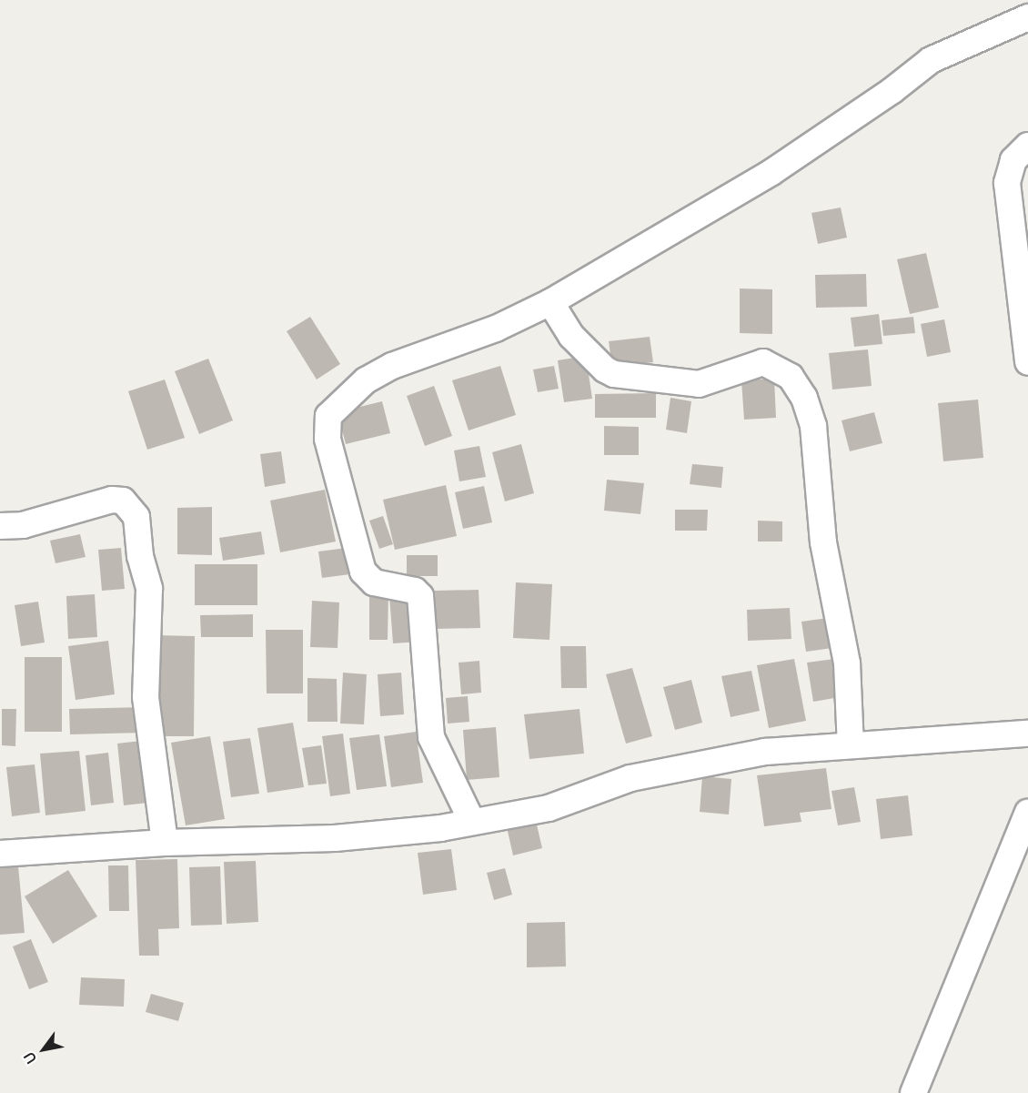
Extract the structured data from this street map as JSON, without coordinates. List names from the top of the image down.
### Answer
{
  "north": "bottom left"
}
